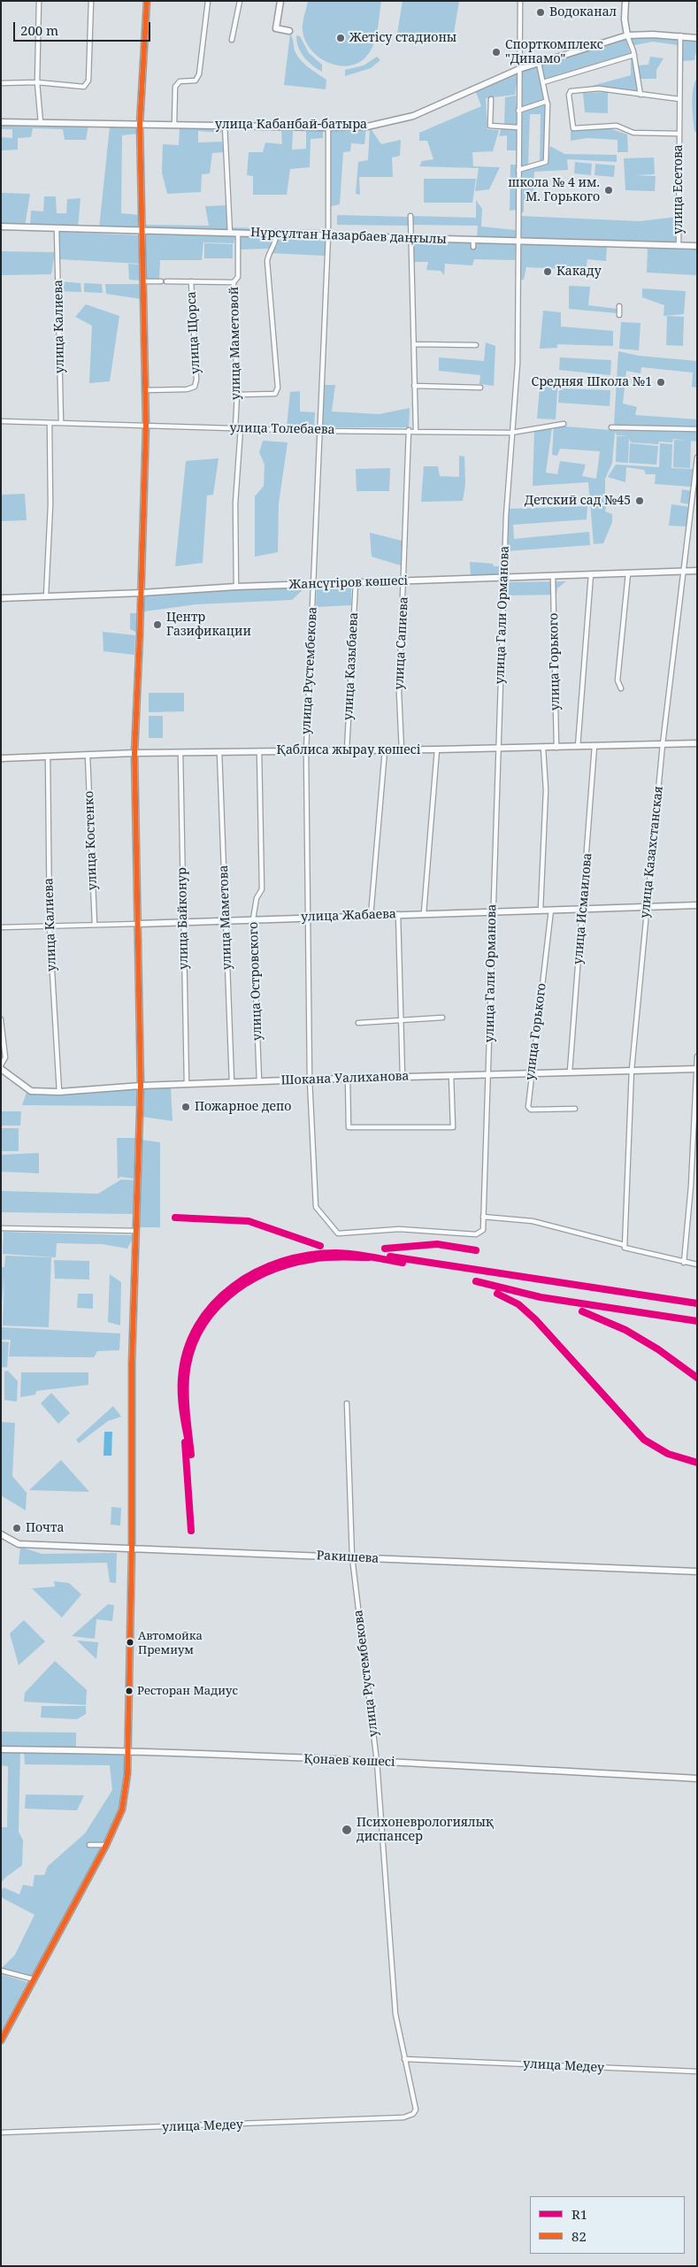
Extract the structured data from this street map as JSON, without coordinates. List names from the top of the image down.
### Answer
{
  "streets": {
    "main road": [
      "улица Кабанбай-батыра",
      "Нұрсұлтан Назарбаев даңғылы",
      "Жансүгіров көшесі",
      "Қаблиса жырау көшесі",
      "улица Жабаева",
      "Шокана Уалиханова",
      "Ракишева",
      "Қонаев көшесі"
    ],
    "street": [
      "улица Есетова",
      "улица Калиева",
      "улица Щорса",
      "улица Маметовой",
      "улица Толебаева",
      "улица Гали Орманова",
      "улица Сапиева",
      "улица Горького",
      "улица Казыбаева",
      "улица Рустембекова",
      "улица Костенко",
      "улица Казахстанская",
      "улица Исмаилова",
      "улица Маметова",
      "улица Байконур",
      "улица Островского",
      "улица Медеу"
    ]
  },
  "crossings": [
    ["улица Кабанбай-батыра", "улица Есетова"],
    ["улица Кабанбай-батыра", "улица Гали Орманова"],
    ["улица Кабанбай-батыра", "улица Рустембекова"],
    ["улица Есетова", "Нұрсұлтан Назарбаев даңғылы"],
    ["Нұрсұлтан Назарбаев даңғылы", "улица Калиева"],
    ["Нұрсұлтан Назарбаев даңғылы", "улица Маметовой"],
    ["Нұрсұлтан Назарбаев даңғылы", "улица Гали Орманова"],
    ["Нұрсұлтан Назарбаев даңғылы", "улица Рустембекова"],
    ["улица Калиева", "улица Толебаева"],
    ["улица Калиева", "Қаблиса жырау көшесі"],
    ["улица Калиева", "улица Жабаева"],
    ["улица Калиева", "Шокана Уалиханова"],
    ["улица Маметовой", "улица Толебаева"],
    ["улица Толебаева", "улица Гали Орманова"],
    ["улица Толебаева", "улица Сапиева"],
    ["улица Толебаева", "улица Рустембекова"],
    ["Жансүгіров көшесі", "улица Гали Орманова"],
    ["Жансүгіров көшесі", "улица Сапиева"],
    ["Жансүгіров көшесі", "улица Горького"],
    ["Жансүгіров көшесі", "улица Казыбаева"],
    ["Жансүгіров көшесі", "улица Рустембекова"],
    ["Жансүгіров көшесі", "улица Казахстанская"],
    ["улица Гали Орманова", "улица Рустембекова"],
    ["улица Гали Орманова", "Қаблиса жырау көшесі"],
    ["улица Гали Орманова", "улица Жабаева"],
    ["улица Гали Орманова", "Шокана Уалиханова"],
    ["улица Сапиева", "Қаблиса жырау көшесі"],
    ["улица Горького", "Қаблиса жырау көшесі"],
    ["улица Горького", "улица Жабаева"],
    ["улица Горького", "Шокана Уалиханова"],
    ["улица Казыбаева", "Қаблиса жырау көшесі"],
    ["улица Рустембекова", "Қаблиса жырау көшесі"],
    ["улица Рустембекова", "улица Жабаева"],
    ["улица Рустембекова", "Шокана Уалиханова"],
    ["улица Рустембекова", "Ракишева"],
    ["улица Рустембекова", "Қонаев көшесі"],
    ["улица Рустембекова", "улица Медеу"],
    ["Қаблиса жырау көшесі", "улица Костенко"],
    ["Қаблиса жырау көшесі", "улица Казахстанская"],
    ["Қаблиса жырау көшесі", "улица Исмаилова"],
    ["Қаблиса жырау көшесі", "улица Маметова"],
    ["Қаблиса жырау көшесі", "улица Байконур"],
    ["Қаблиса жырау көшесі", "улица Островского"],
    ["улица Костенко", "улица Жабаева"],
    ["улица Казахстанская", "улица Жабаева"],
    ["улица Казахстанская", "Шокана Уалиханова"],
    ["улица Исмаилова", "улица Жабаева"],
    ["улица Исмаилова", "Шокана Уалиханова"],
    ["улица Жабаева", "улица Маметова"],
    ["улица Жабаева", "улица Байконур"],
    ["улица Жабаева", "улица Островского"],
    ["улица Маметова", "Шокана Уалиханова"],
    ["улица Байконур", "Шокана Уалиханова"],
    ["улица Островского", "Шокана Уалиханова"]
  ],
  "places": [
    "Водоканал",
    "Жетісу стадионы",
    "Спорткомплекс \"Динамо\"",
    "школа № 4 им. М. Горького",
    "Какаду",
    "Средняя Школа №1",
    "Детский сад №45",
    "Центр Газификации",
    "Пожарное депо",
    "Почта",
    "Автомойка Премиум",
    "Ресторан Мадиус",
    "Психоневрологиялық диспансер"
  ],
  "lines": ["transit line 82", "transit line R1"],
  "legend": ["R1", "82"],
  "scale_bar": "200 m"
}
